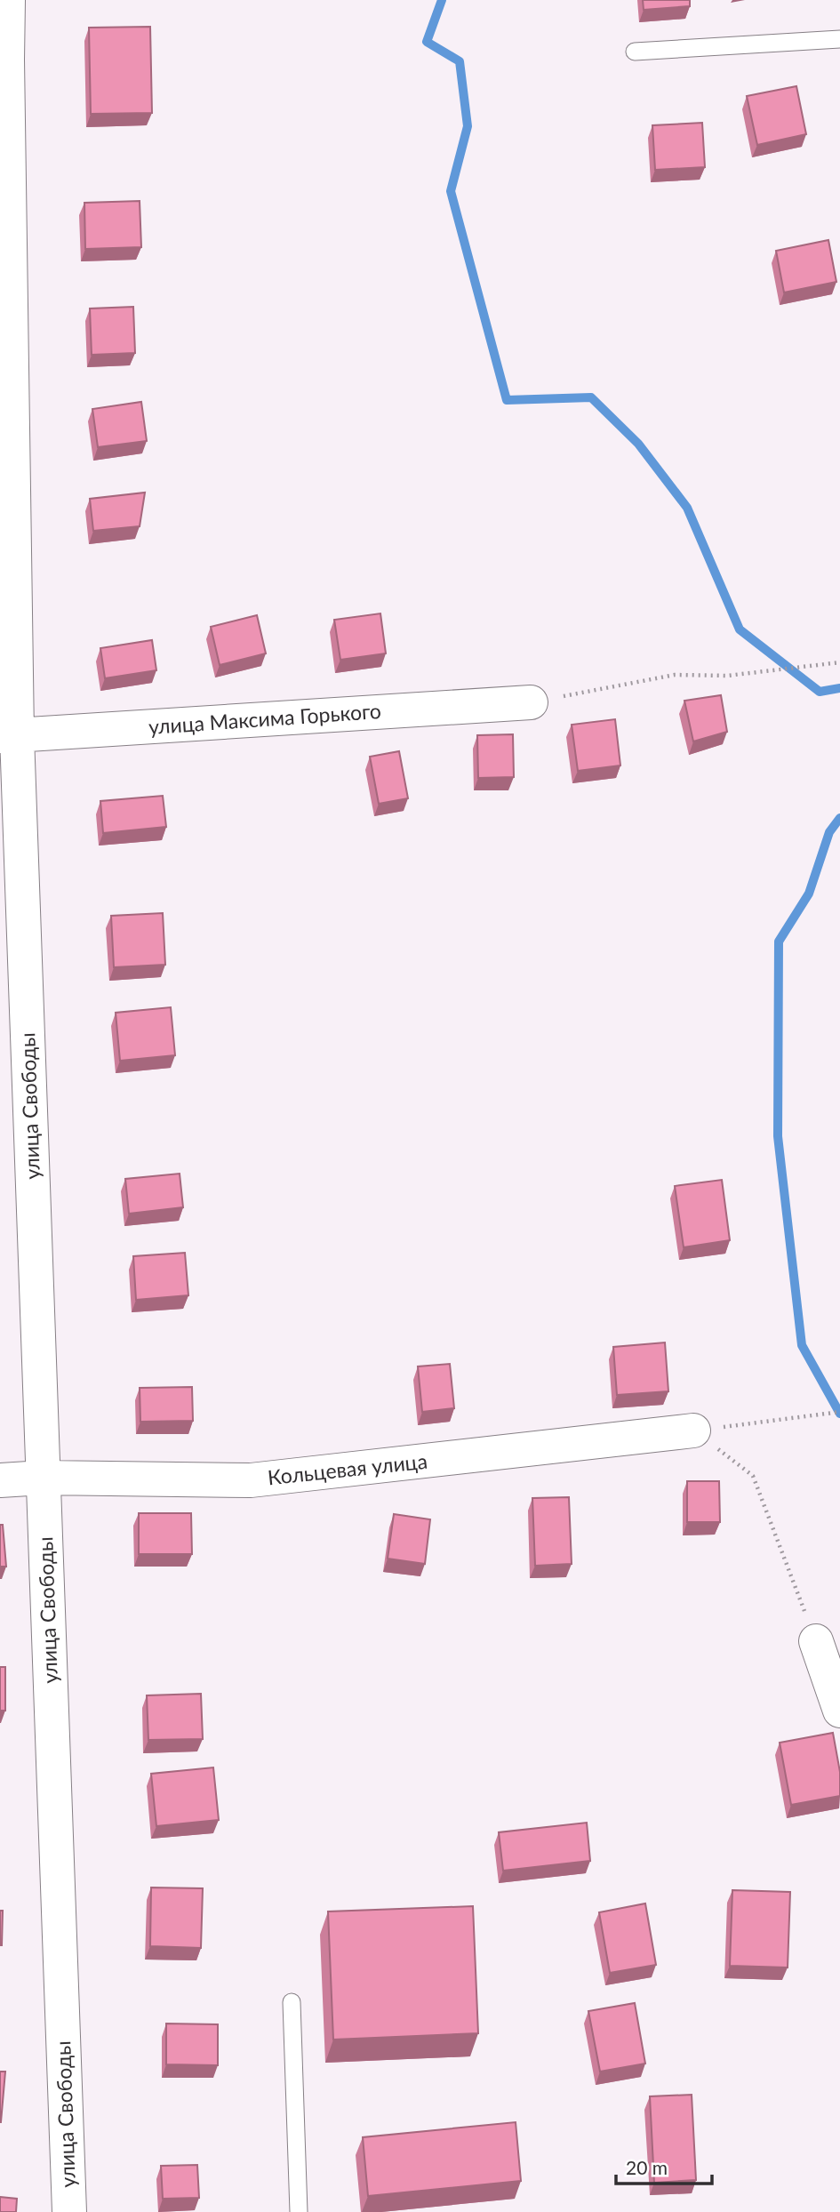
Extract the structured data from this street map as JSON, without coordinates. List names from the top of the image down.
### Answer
{
  "streets": {
    "street": ["улица Максима Горького", "улица Свободы", "Кольцевая улица"]
  },
  "crossings": [
    ["улица Максима Горького", "улица Свободы"],
    ["улица Свободы", "Кольцевая улица"]
  ],
  "scale_bar": "20 m"
}
